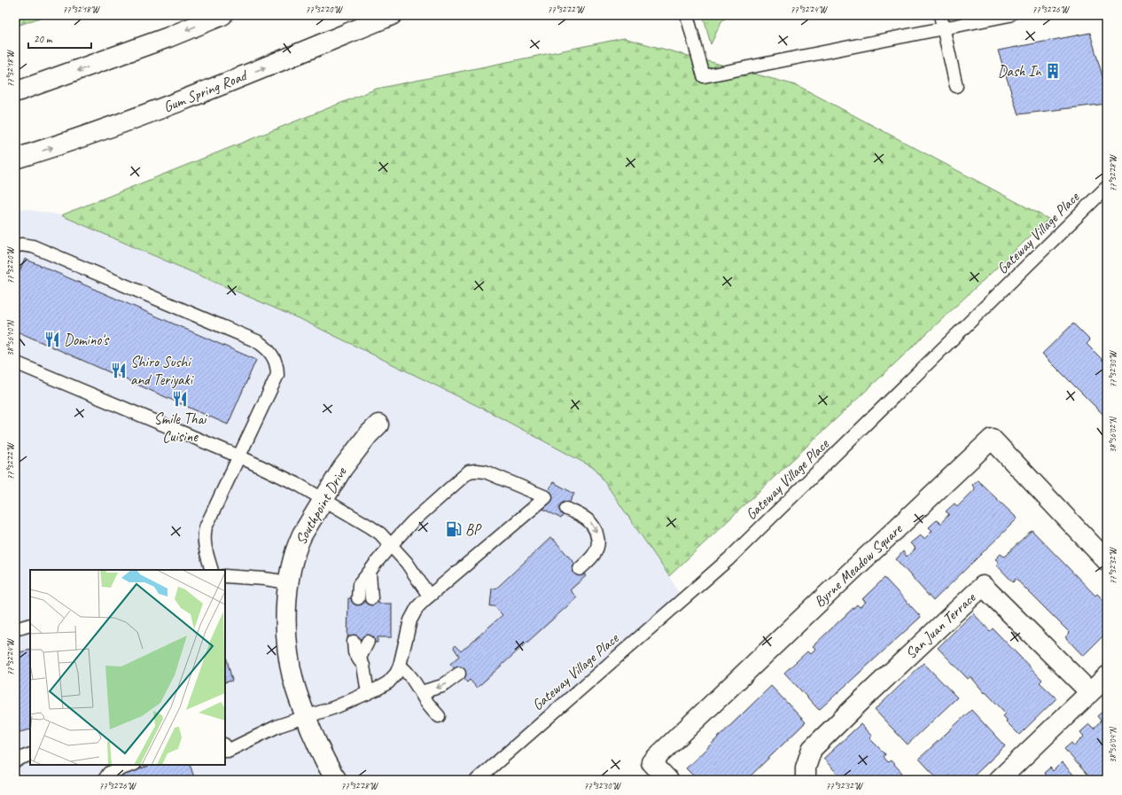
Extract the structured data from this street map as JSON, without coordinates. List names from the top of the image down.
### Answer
{
  "streets": {
    "street": [
      "Gum Spring Road",
      "Southpoint Drive",
      "Byrne Meadow Square",
      "San Juan Terrace"
    ],
    "lane": ["Gateway Village Place"]
  },
  "places": {
    "building": ["Dash In"],
    "restaurant": ["Domino's", "Shiro Sushi and Teriyaki", "Smile Thai Cuisine"],
    "fuel station": ["BP"]
  },
  "scale_bar": "20 m",
  "coordinates": [
    "77°32'18\"W",
    "77°32'20\"W",
    "77°32'22\"W",
    "77°32'24\"W",
    "77°32'26\"W",
    "77°32'28\"W",
    "38°56'10\"N",
    "77°32'30\"W",
    "38°56'02\"N",
    "77°32'32\"W",
    "38°56'04\"N"
  ]
}
